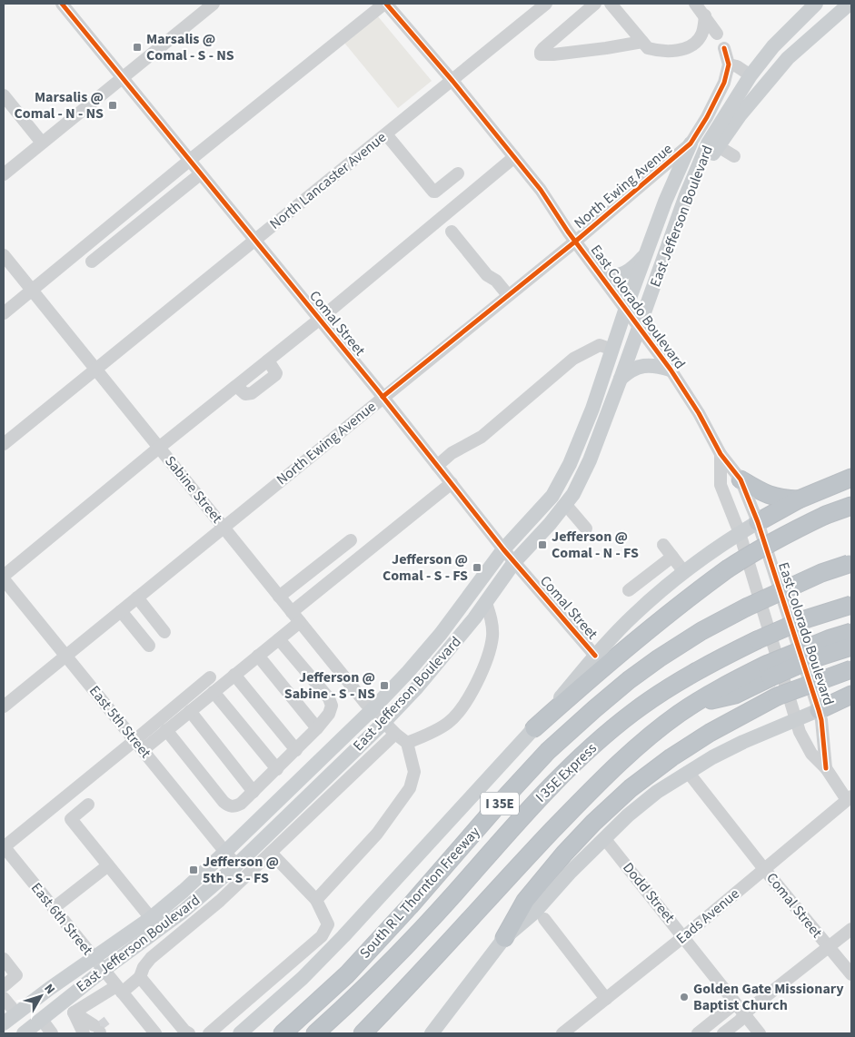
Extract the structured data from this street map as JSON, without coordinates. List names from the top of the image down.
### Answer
{
  "streets": {
    "highway": ["I 35E Express", "I 35E", "South R L Thornton Freeway"],
    "main road": ["East Jefferson Boulevard"],
    "street": [
      "North Lancaster Avenue",
      "North Ewing Avenue",
      "East Colorado Boulevard",
      "Comal Street",
      "Sabine Street",
      "East 5th Street",
      "Dodd Street",
      "Eads Avenue",
      "East 6th Street"
    ]
  },
  "crossings": [
    ["North Lancaster Avenue", "East Colorado Boulevard"],
    ["North Lancaster Avenue", "Comal Street"],
    ["North Lancaster Avenue", "Sabine Street"],
    ["North Ewing Avenue", "East Jefferson Boulevard"],
    ["North Ewing Avenue", "East Colorado Boulevard"],
    ["North Ewing Avenue", "Comal Street"],
    ["North Ewing Avenue", "Sabine Street"],
    ["North Ewing Avenue", "East 5th Street"],
    ["East Jefferson Boulevard", "East Colorado Boulevard"],
    ["East Jefferson Boulevard", "Comal Street"],
    ["East Jefferson Boulevard", "Sabine Street"],
    ["East Jefferson Boulevard", "East 5th Street"],
    ["East Jefferson Boulevard", "East 6th Street"],
    ["East Colorado Boulevard", "South R L Thornton Freeway"],
    ["East Colorado Boulevard", "Eads Avenue"],
    ["Comal Street", "South R L Thornton Freeway"],
    ["Comal Street", "Eads Avenue"],
    ["Dodd Street", "Eads Avenue"]
  ],
  "places": {
    "transit": [
      "Marsalis @ Comal - S - NS",
      "Marsalis @ Comal - N - NS",
      "Jefferson @ Comal - N - FS",
      "Jefferson @ Comal - S - FS",
      "Jefferson @ Sabine - S - NS",
      "Jefferson @ 5th - S - FS"
    ],
    "other": ["Golden Gate Missionary Baptist Church"]
  },
  "north": "top right"
}
